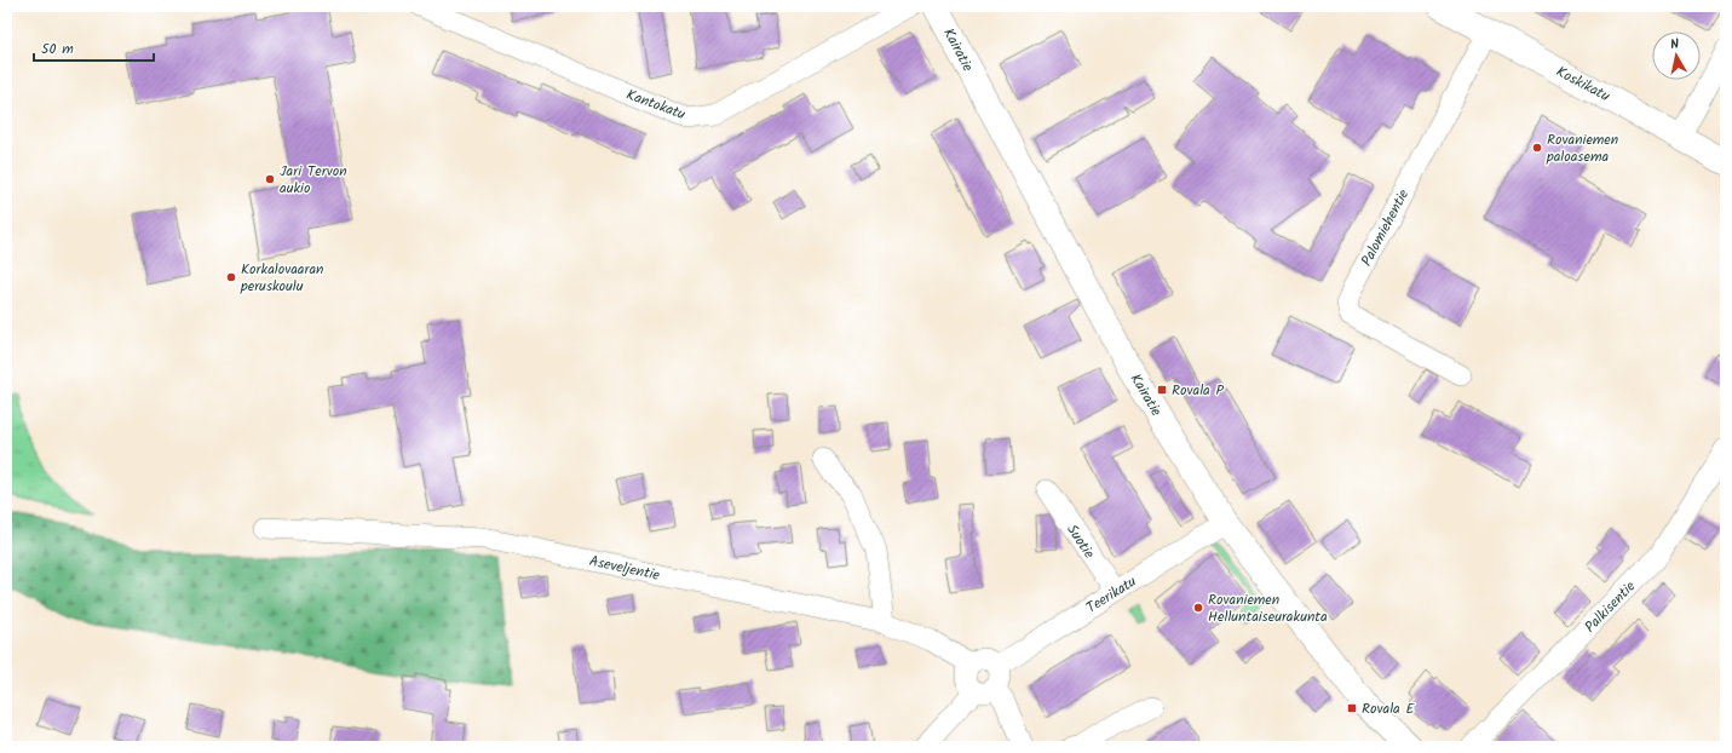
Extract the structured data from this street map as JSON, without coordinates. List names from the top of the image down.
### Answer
{
  "streets": {
    "main road": ["Kairatie", "Koskikatu"],
    "street": [
      "Kantokatu",
      "Palomiehentie",
      "Suotie",
      "Aseveljentie",
      "Teerikatu",
      "Palkisentie"
    ]
  },
  "crossings": [
    ["Kairatie", "Teerikatu"],
    ["Koskikatu", "Palomiehentie"],
    ["Suotie", "Teerikatu"],
    ["Aseveljentie", "Teerikatu"]
  ],
  "places": {
    "other": [
      "Rovaniemen paloasema",
      "Jari Tervon aukio",
      "Korkalovaaran peruskoulu",
      "Rovaniemen Helluntaiseurakunta"
    ],
    "transit": ["Rovala P", "Rovala E"]
  },
  "scale_bar": "50 m",
  "north": "top"
}
